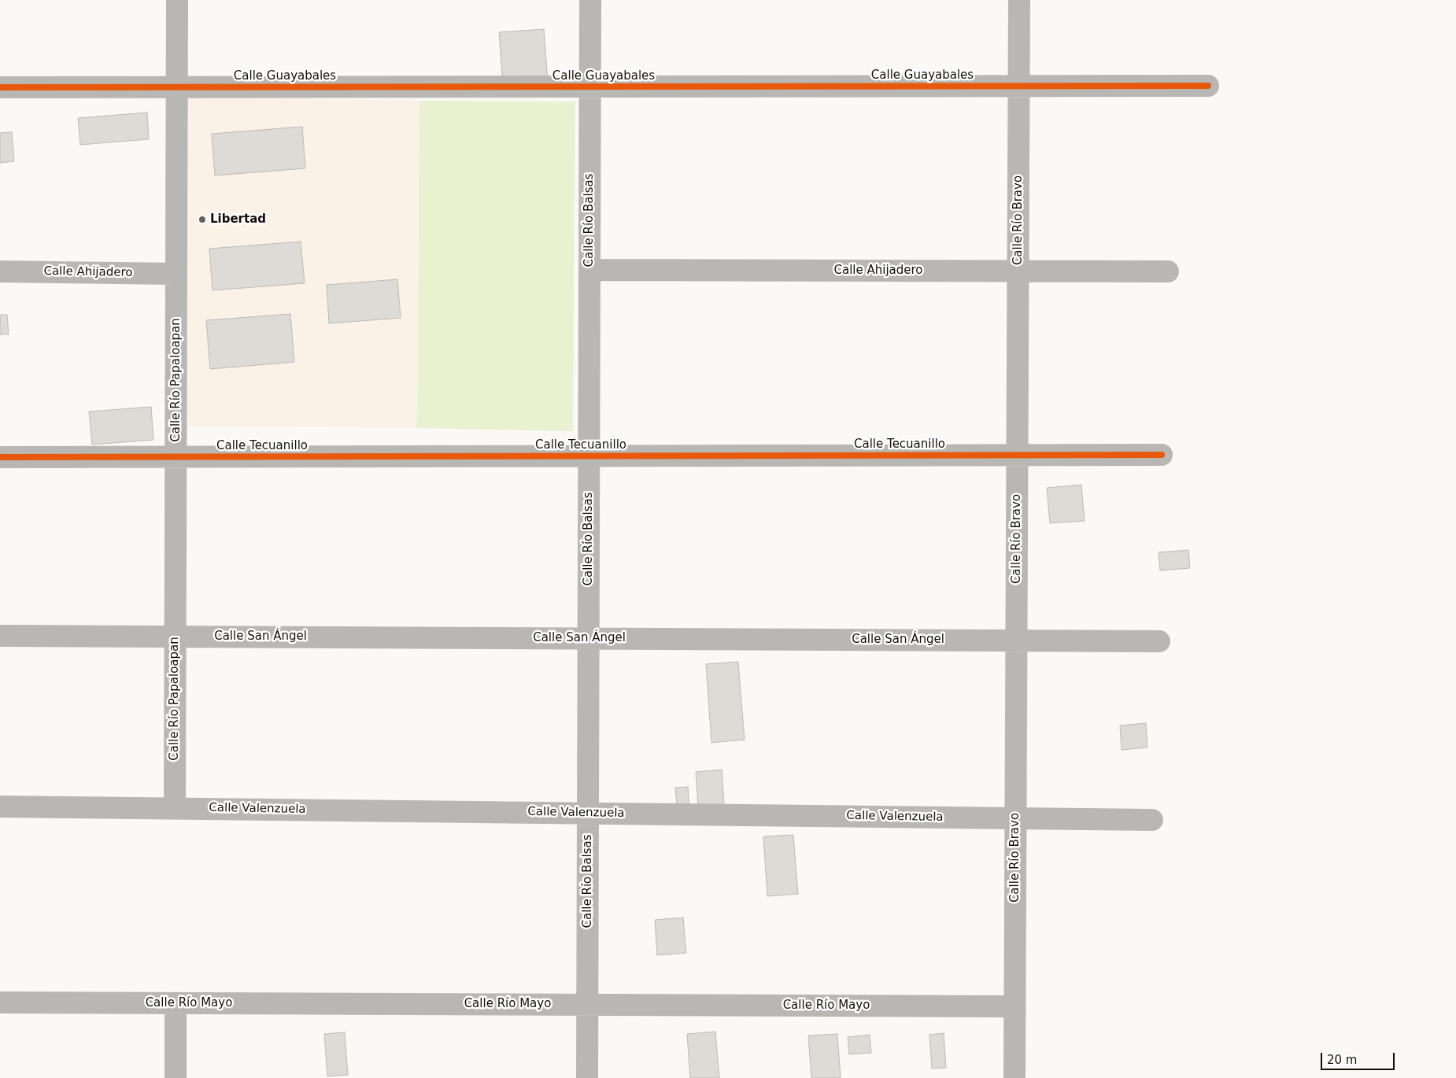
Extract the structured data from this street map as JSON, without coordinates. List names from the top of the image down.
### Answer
{
  "streets": {
    "street": [
      "Calle Guayabales",
      "Calle Río Balsas",
      "Calle Río Bravo",
      "Calle Ahijadero",
      "Calle Río Papaloapan",
      "Calle Tecuanillo",
      "Calle San Ángel",
      "Calle Valenzuela",
      "Calle Río Mayo"
    ]
  },
  "crossings": [
    ["Calle Guayabales", "Calle Río Balsas"],
    ["Calle Guayabales", "Calle Río Bravo"],
    ["Calle Guayabales", "Calle Río Papaloapan"],
    ["Calle Río Balsas", "Calle Ahijadero"],
    ["Calle Río Balsas", "Calle Tecuanillo"],
    ["Calle Río Balsas", "Calle San Ángel"],
    ["Calle Río Balsas", "Calle Valenzuela"],
    ["Calle Río Balsas", "Calle Río Mayo"],
    ["Calle Río Bravo", "Calle Ahijadero"],
    ["Calle Río Bravo", "Calle Tecuanillo"],
    ["Calle Río Bravo", "Calle San Ángel"],
    ["Calle Río Bravo", "Calle Valenzuela"],
    ["Calle Río Bravo", "Calle Río Mayo"],
    ["Calle Ahijadero", "Calle Río Papaloapan"],
    ["Calle Río Papaloapan", "Calle Tecuanillo"],
    ["Calle Río Papaloapan", "Calle San Ángel"],
    ["Calle Río Papaloapan", "Calle Valenzuela"]
  ],
  "places": ["Libertad"],
  "scale_bar": "20 m"
}
